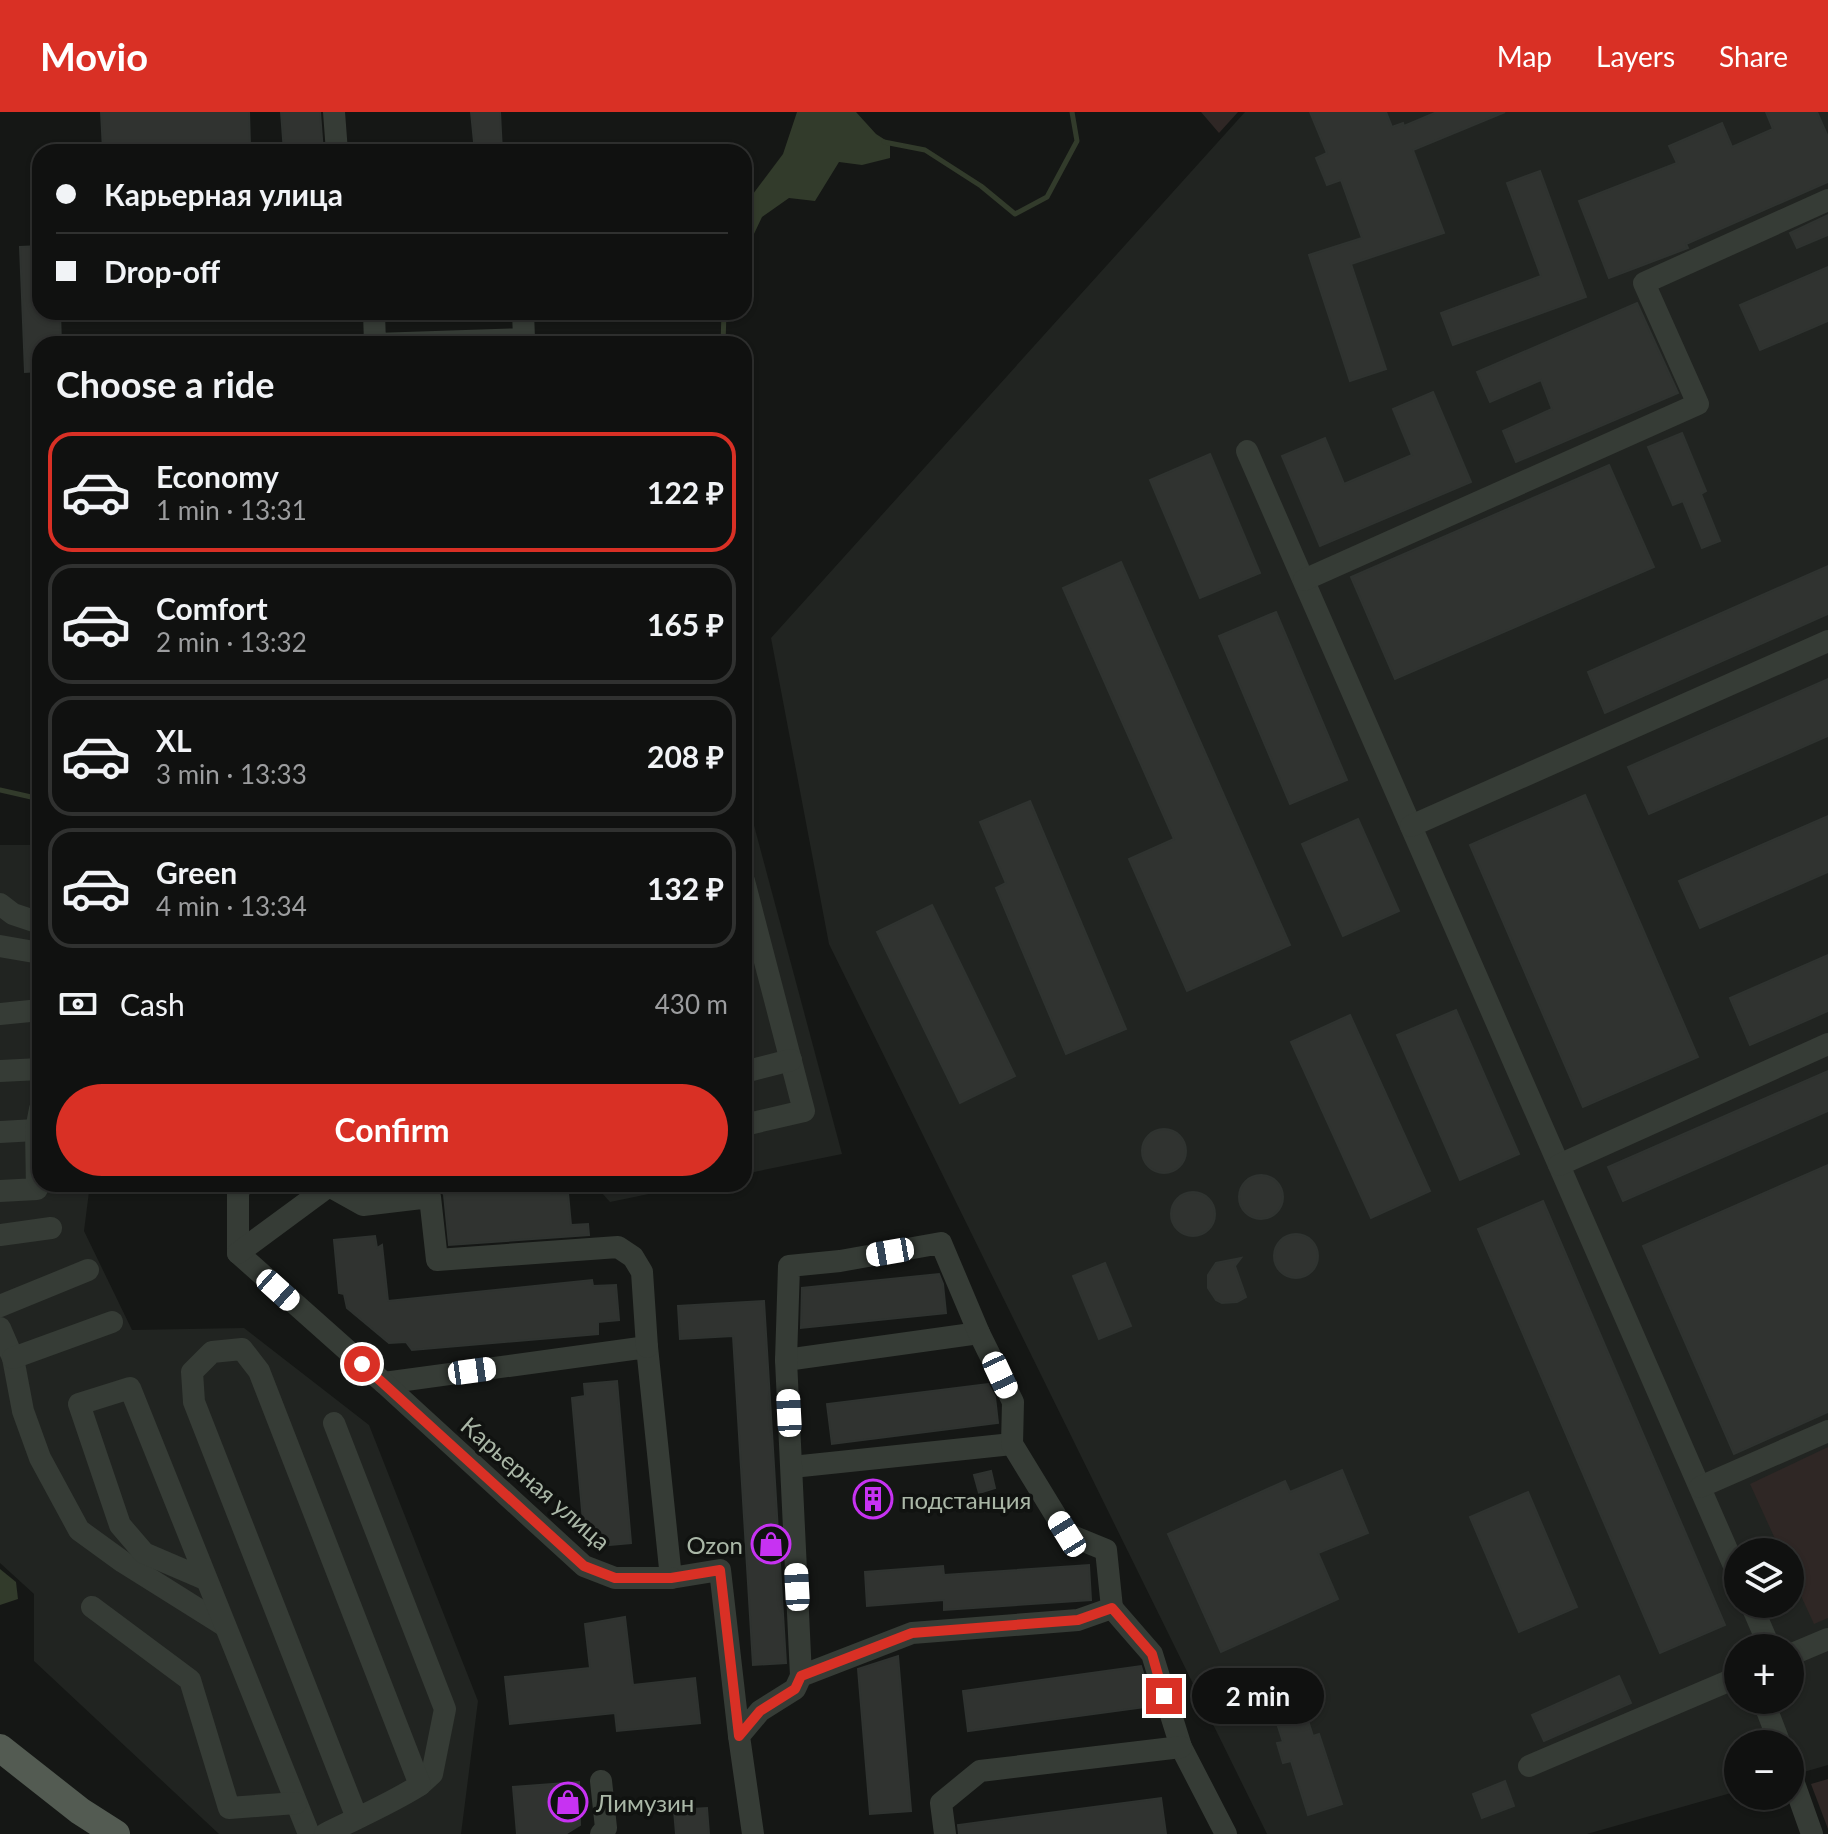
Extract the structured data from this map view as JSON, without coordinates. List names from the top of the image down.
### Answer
{
  "streets": {
    "lane": ["Карьерная улица"]
  },
  "places": {
    "building": ["подстанция"],
    "shop": ["Ozon", "Лимузин"]
  },
  "page": {
    "header": "Movio",
    "nav": ["Map", "Layers", "Share"],
    "banner": ["Карьерная улица", "Drop-off"],
    "heading": "Choose a ride",
    "list": [
      {
        "name": "Economy",
        "note": "1 min · 13:31",
        "value": "122 ₽"
      },
      {
        "name": "Comfort",
        "note": "2 min · 13:32",
        "value": "165 ₽"
      },
      {
        "name": "XL",
        "note": "3 min · 13:33",
        "value": "208 ₽"
      },
      {
        "name": "Green",
        "note": "4 min · 13:34",
        "value": "132 ₽"
      }
    ],
    "pay": ["Cash", "430 m"],
    "buttons": "Confirm",
    "map_buttons": ["+", "−"],
    "bubble": "2 min"
  }
}
